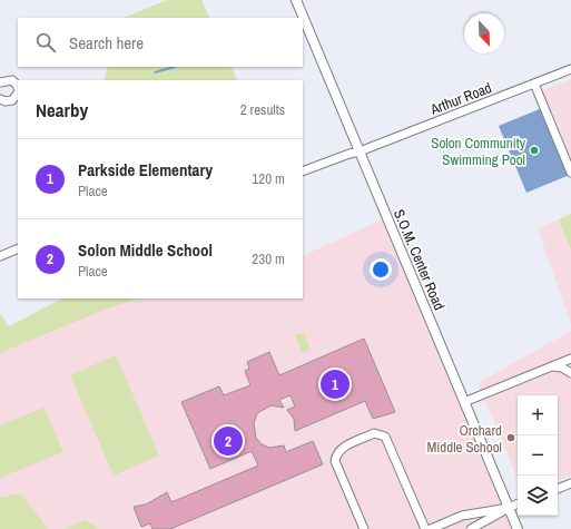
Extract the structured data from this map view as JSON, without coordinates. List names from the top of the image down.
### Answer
{
  "streets": {
    "main road": ["S.O.M. Center Road"],
    "street": ["Arthur Road"]
  },
  "crossings": [
    ["Arthur Road", "S.O.M. Center Road"]
  ],
  "places": ["Solon Community Swimming Pool", "Orchard Middle School"],
  "north": "bottom right",
  "page": {
    "search": "Search here",
    "heading": ["Nearby", "2 results"],
    "list": [
      {
        "mark": "1",
        "name": "Parkside Elementary",
        "note": "Place",
        "value": "120 m"
      },
      {
        "mark": "2",
        "name": "Solon Middle School",
        "note": "Place",
        "value": "230 m"
      }
    ],
    "pins": ["1", "2"],
    "map_buttons": ["+", "−"]
  }
}
